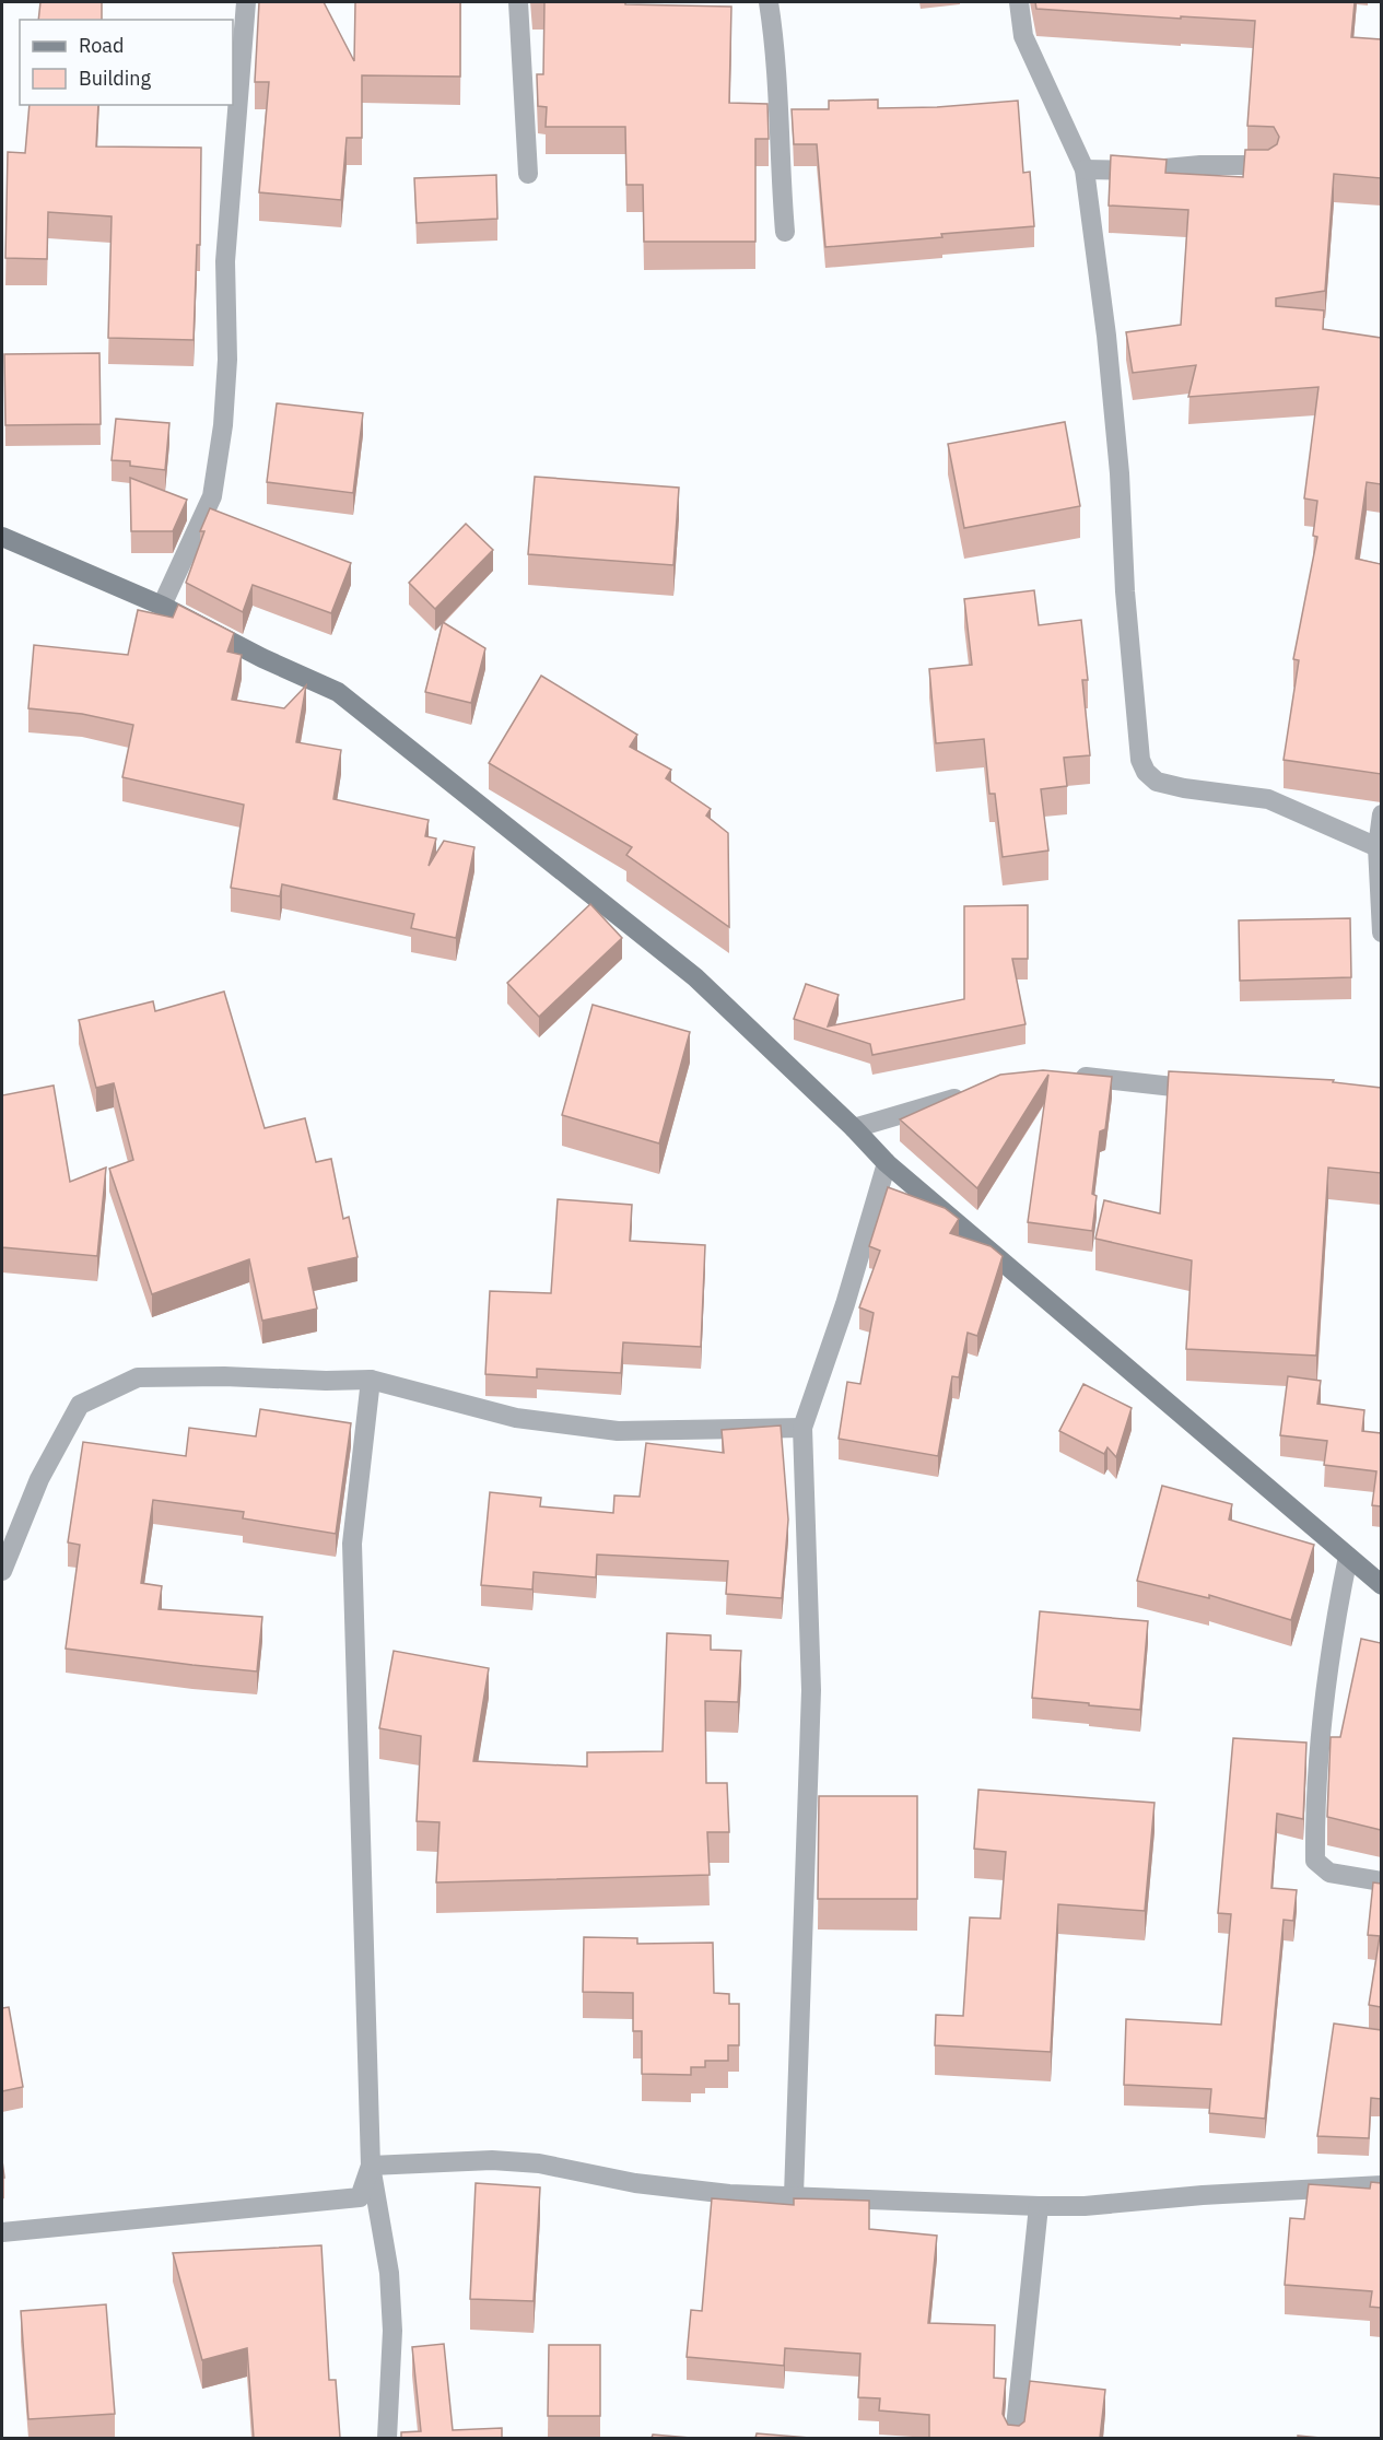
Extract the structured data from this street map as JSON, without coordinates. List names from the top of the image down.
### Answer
{
  "legend": ["Road", "Building"]
}
